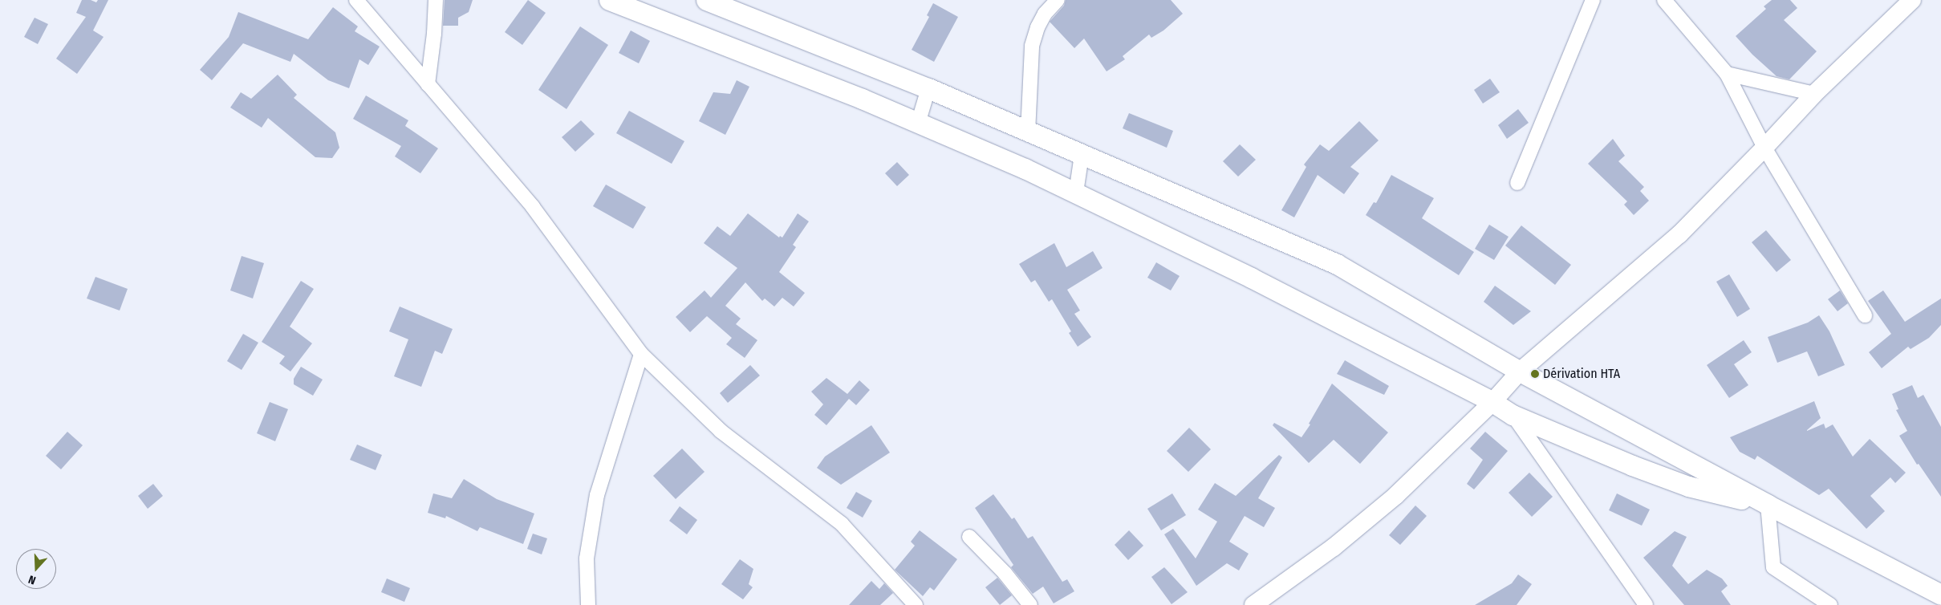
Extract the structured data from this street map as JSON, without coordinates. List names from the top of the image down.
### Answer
{
  "places": ["Dérivation HTA"],
  "north": "bottom"
}
